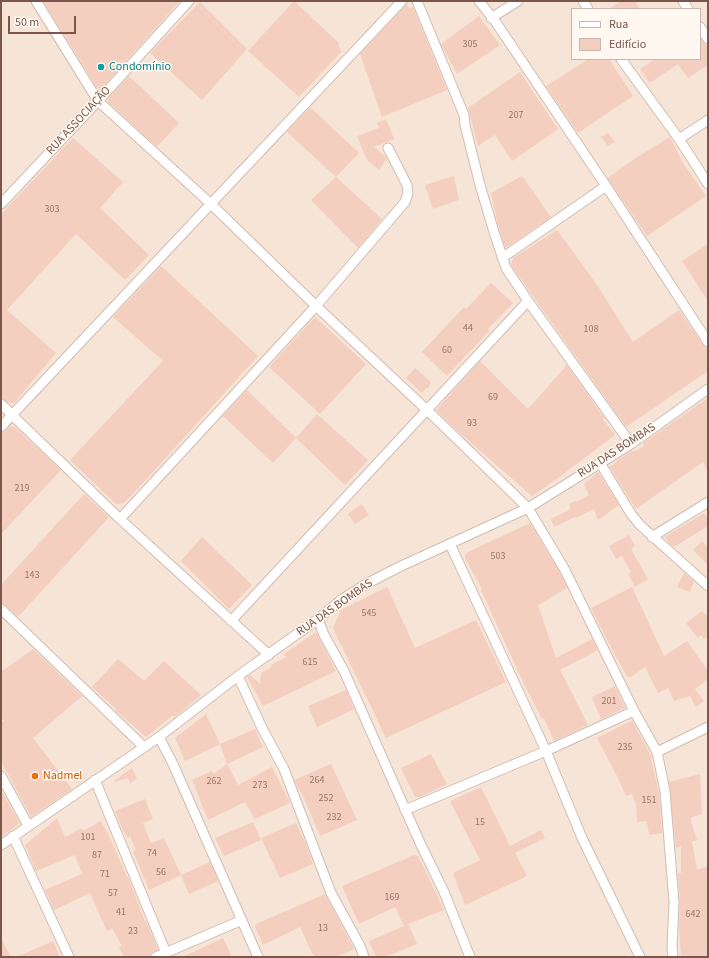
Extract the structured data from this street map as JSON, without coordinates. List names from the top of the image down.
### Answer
{
  "streets": {
    "street": ["RUA ASSOCIAÇÃO", "RUA DAS BOMBAS"]
  },
  "places": ["Condomínio", "Nadmel"],
  "house_numbers": [
    "305",
    "207",
    "303",
    "44",
    "108",
    "60",
    "69",
    "93",
    "219",
    "503",
    "143",
    "545",
    "615",
    "201",
    "235",
    "264",
    "262",
    "273",
    "252",
    "151",
    "232",
    "15",
    "101",
    "74",
    "87",
    "56",
    "71",
    "57",
    "169",
    "41",
    "642",
    "13",
    "23"
  ],
  "legend": ["Rua", "Edifício"],
  "scale_bar": "50 m"
}
